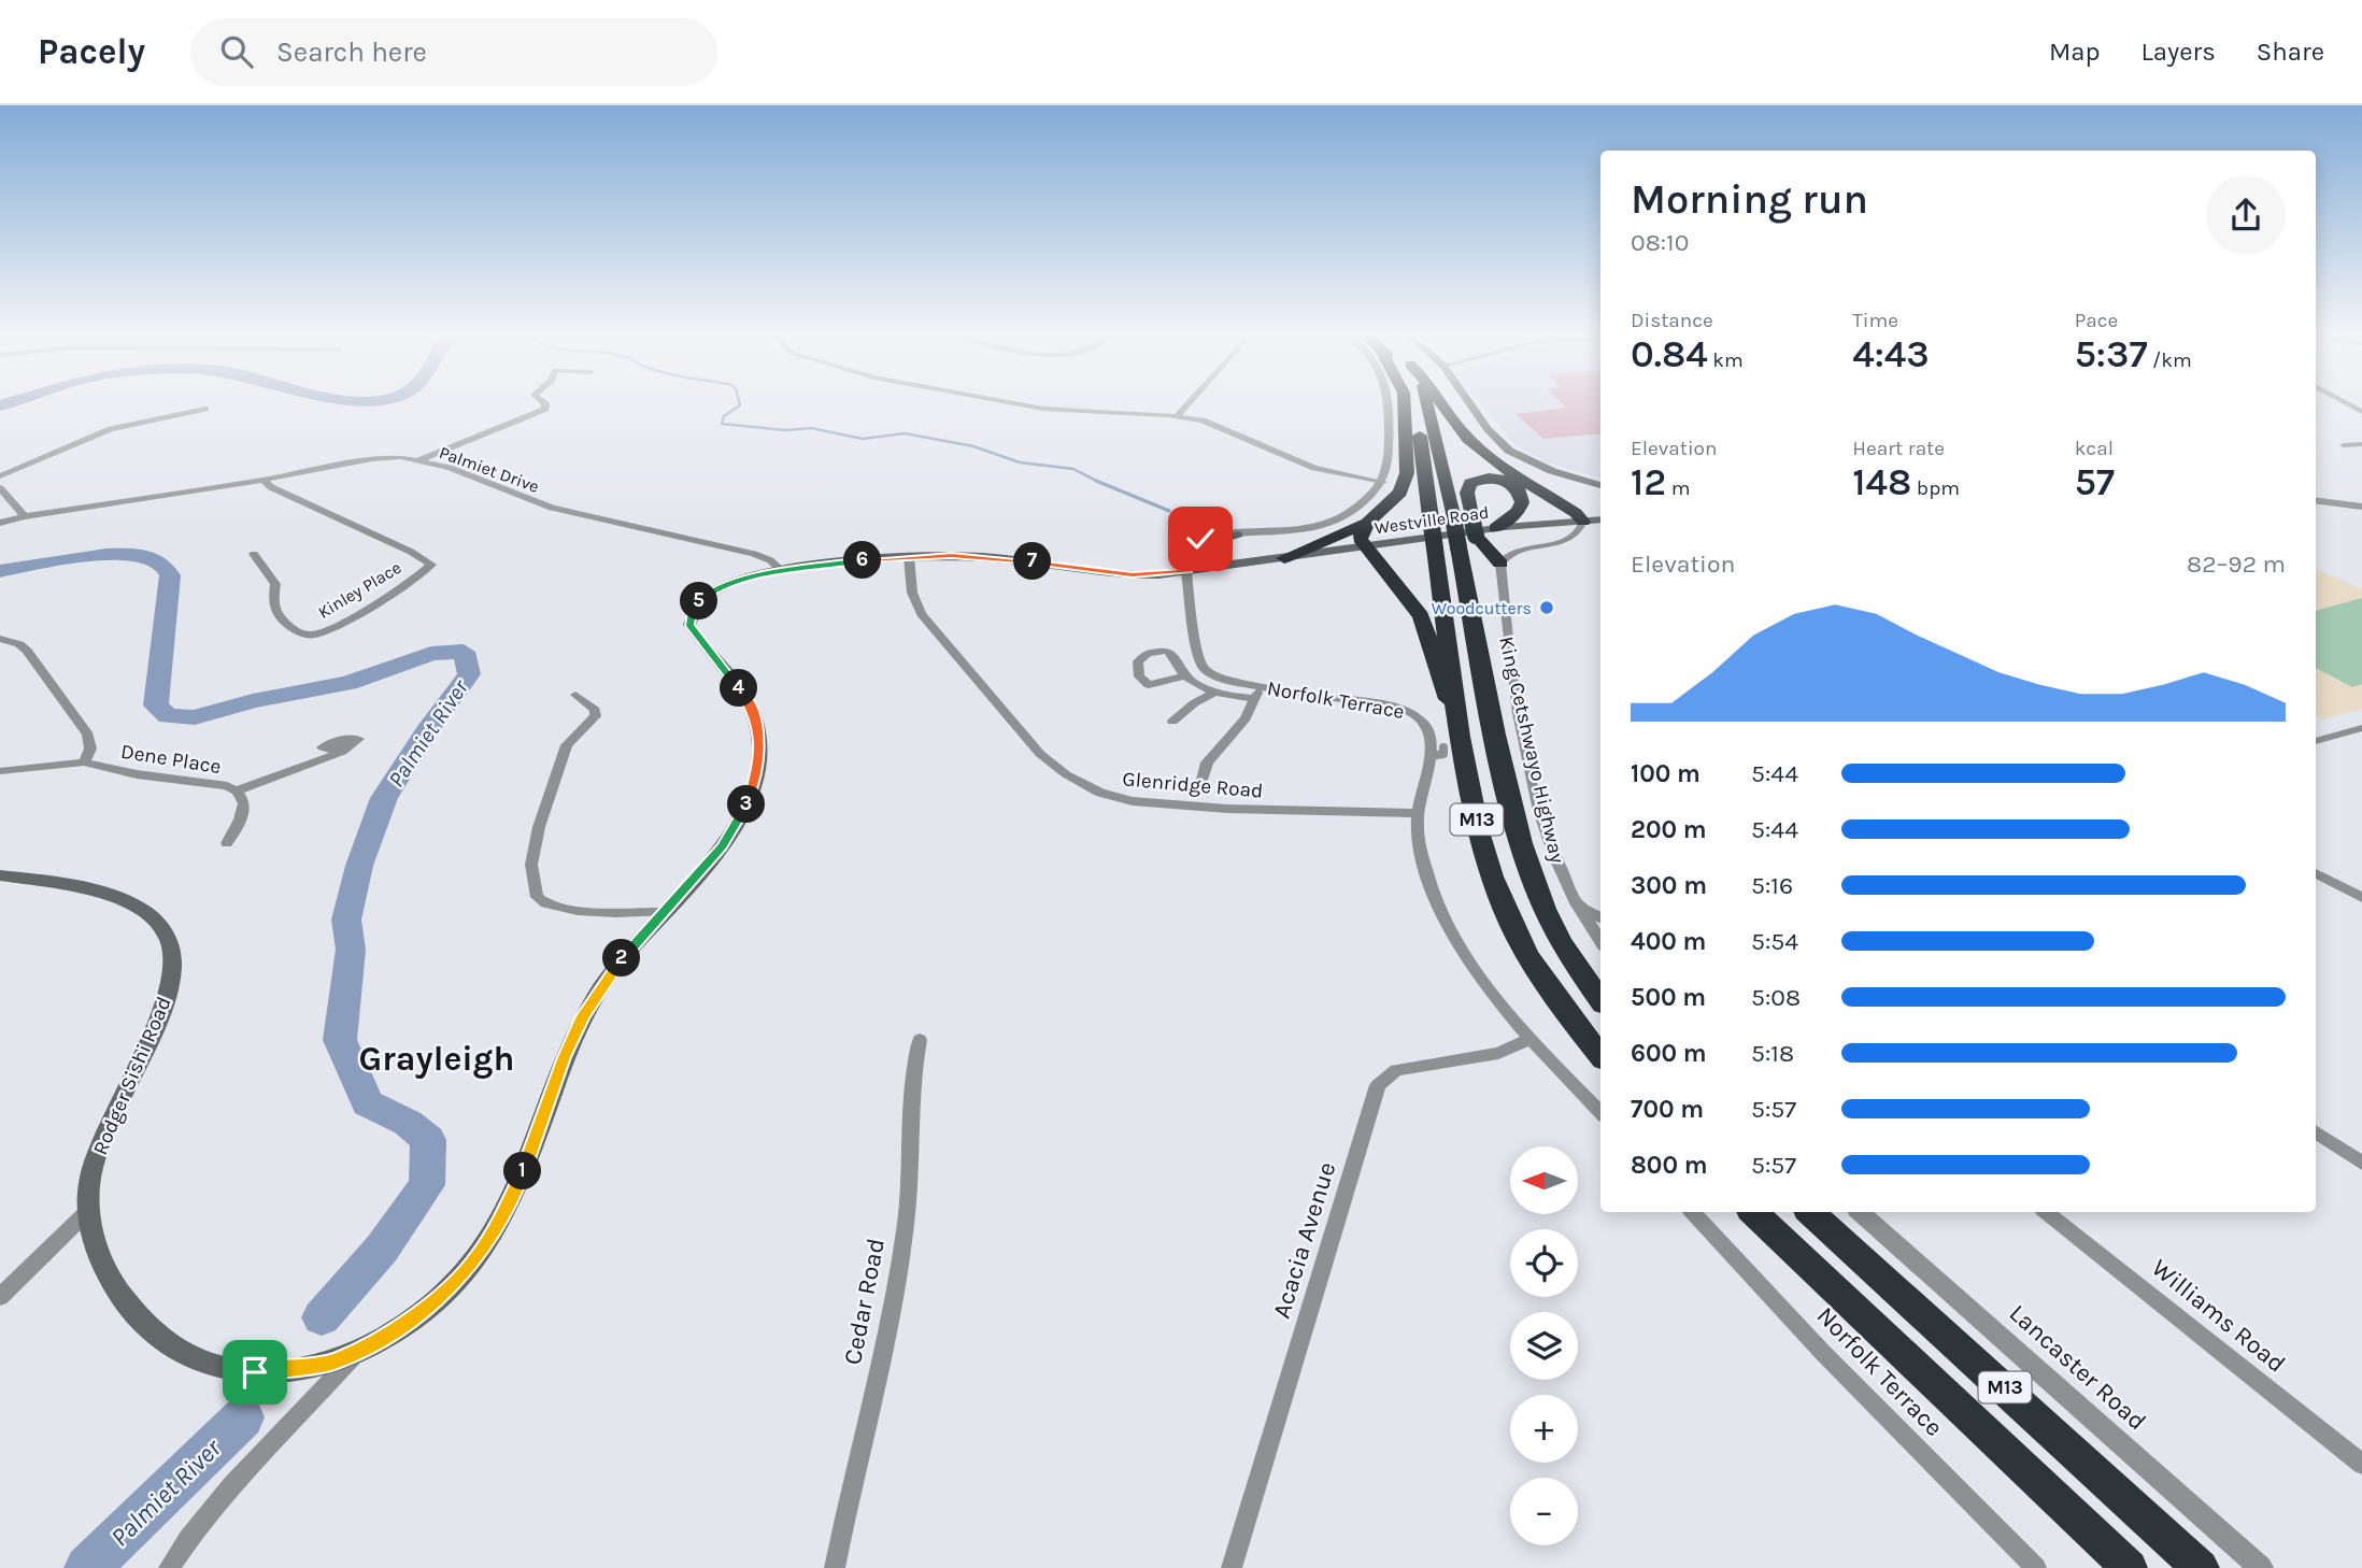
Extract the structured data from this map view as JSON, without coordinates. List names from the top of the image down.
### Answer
{
  "streets": {
    "highway": ["King Cetshwayo Highway", "M13"],
    "main road": ["Westville Road", "Rodger Sishi Road"],
    "street": [
      "Palmiet Drive",
      "Kinley Place",
      "Norfolk Terrace",
      "Dene Place",
      "Glenridge Road",
      "Acacia Avenue",
      "Cedar Road",
      "Williams Road",
      "Lancaster Road"
    ]
  },
  "crossings": [
    ["Palmiet Drive", "Kinley Place"],
    ["Palmiet Drive", "Rodger Sishi Road"],
    ["Westville Road", "Rodger Sishi Road"],
    ["Norfolk Terrace", "Glenridge Road"],
    ["Norfolk Terrace", "Rodger Sishi Road"],
    ["Norfolk Terrace", "Acacia Avenue"],
    ["Glenridge Road", "Rodger Sishi Road"]
  ],
  "districts": ["Grayleigh"],
  "water": ["Palmiet River"],
  "places": ["Woodcutters"],
  "north": "left",
  "page": {
    "header": "Pacely",
    "search": "Search here",
    "nav": ["Map", "Layers", "Share"],
    "heading": ["Morning run", "08:10"],
    "stats": [
      ["Distance", "0.84 km"],
      ["Time", "4:43"],
      ["Pace", "5:37 /km"],
      ["Elevation", "12 m"],
      ["Heart rate", "148 bpm"],
      ["kcal", "57"]
    ],
    "chart": ["Elevation", "82–92 m"],
    "pins": [
      "6",
      "7",
      "5",
      "4",
      "3",
      "2",
      "1"
    ],
    "list": [
      {
        "name": "100 m",
        "note": "5:44"
      },
      {
        "name": "200 m",
        "note": "5:44"
      },
      {
        "name": "300 m",
        "note": "5:16"
      },
      {
        "name": "400 m",
        "note": "5:54"
      },
      {
        "name": "500 m",
        "note": "5:08"
      },
      {
        "name": "600 m",
        "note": "5:18"
      },
      {
        "name": "700 m",
        "note": "5:57"
      },
      {
        "name": "800 m",
        "note": "5:57"
      }
    ],
    "map_buttons": ["+", "−"]
  }
}
